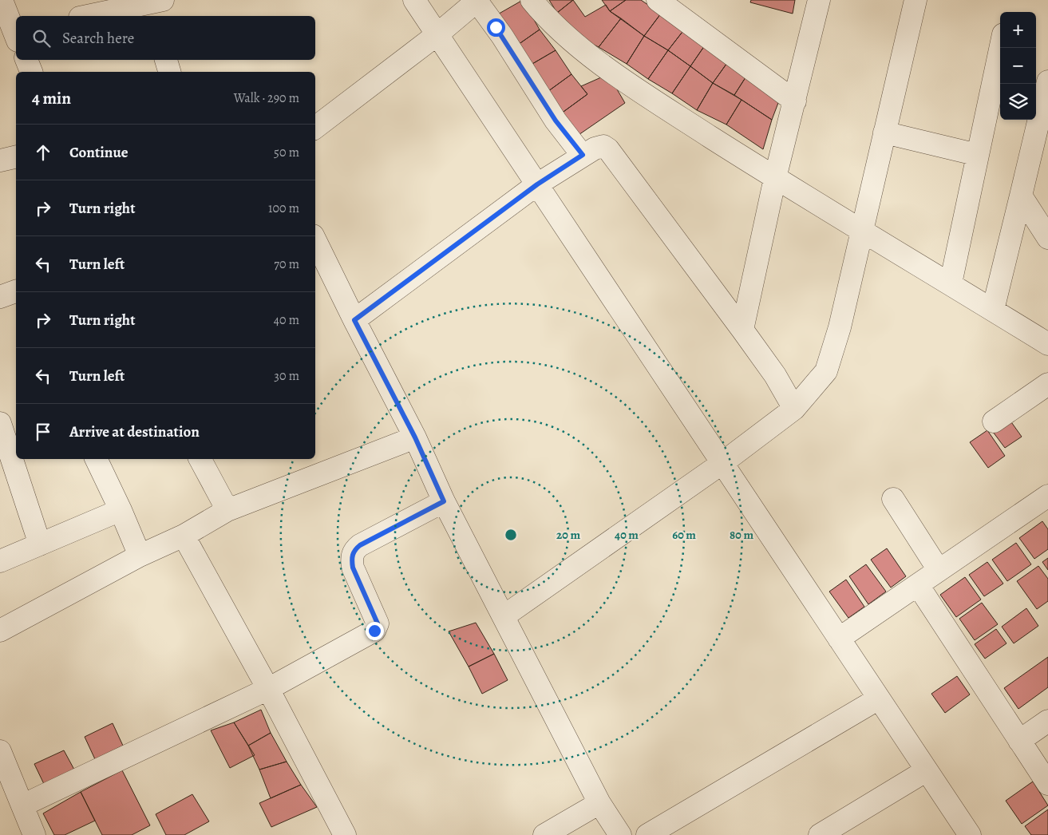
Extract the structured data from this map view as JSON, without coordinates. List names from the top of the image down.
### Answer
{
  "page": {
    "map_buttons": ["+", "−"],
    "search": "Search here",
    "heading": ["4 min", "Walk · 290 m"],
    "list": [
      ["Continue", "50 m"],
      ["Turn right", "100 m"],
      ["Turn left", "70 m"],
      ["Turn right", "40 m"],
      ["Turn left", "30 m"],
      "Arrive at destination"
    ]
  },
  "rings": [
    "20 m",
    "40 m",
    "60 m",
    "80 m"
  ]
}
